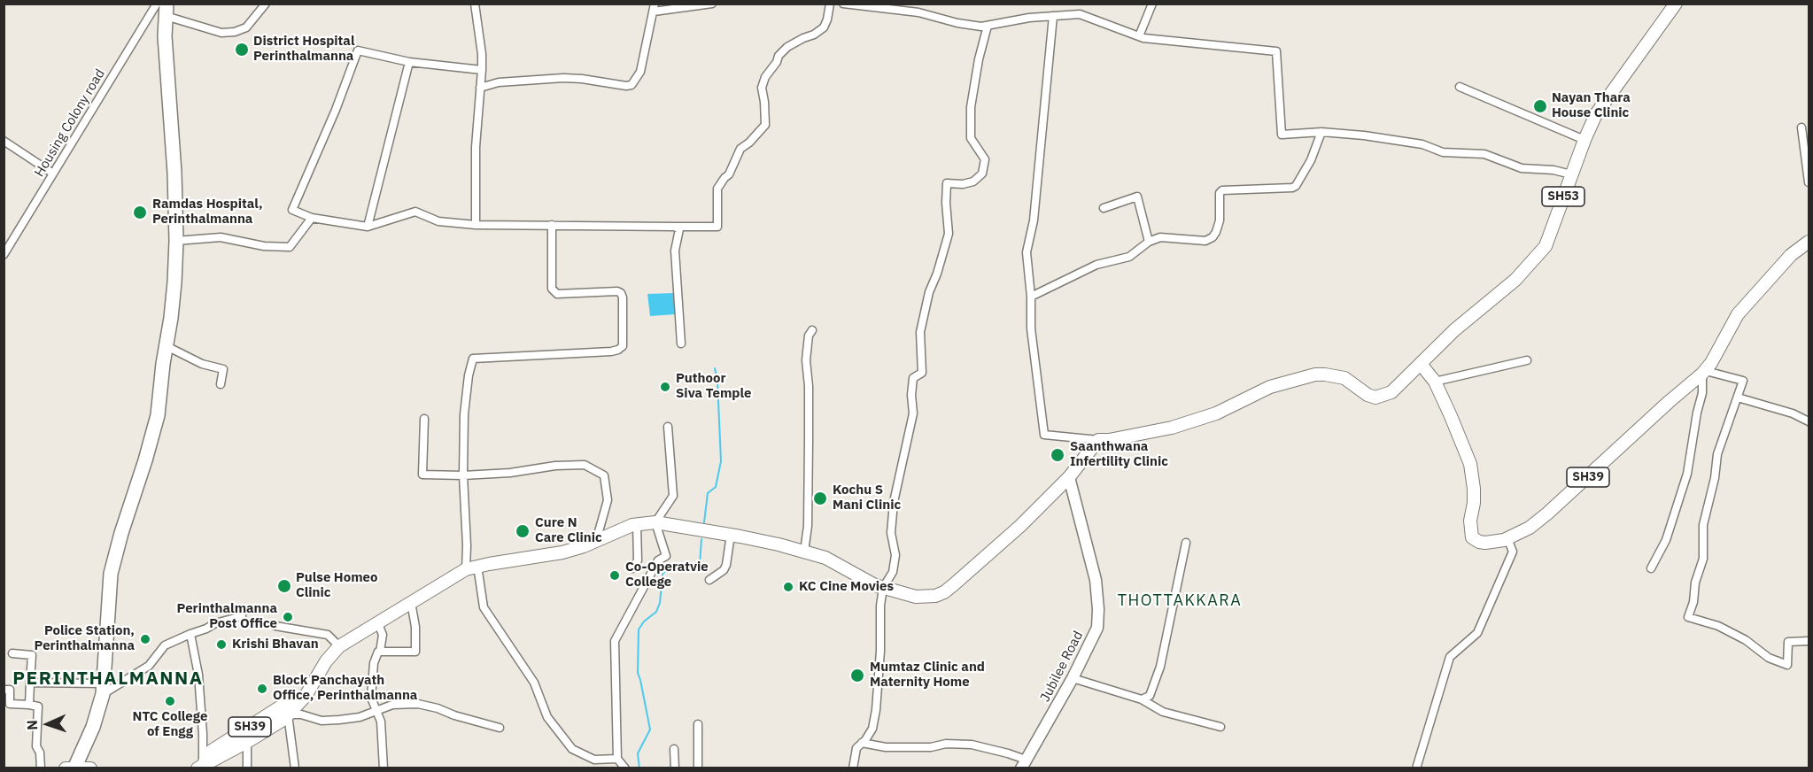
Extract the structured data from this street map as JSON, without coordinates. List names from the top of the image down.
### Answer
{
  "streets": {
    "main road": ["SH53", "SH39", "Jubilee Road"],
    "street": ["Housing Colony road"]
  },
  "crossings": [
    ["SH53", "SH39"]
  ],
  "districts": ["THOTTAKKARA", "PERINTHALMANNA"],
  "places": [
    "District Hospital Perinthalmanna",
    "Nayan Thara House Clinic",
    "Ramdas Hospital, Perinthalmanna",
    "Puthoor Siva Temple",
    "Saanthwana Infertility Clinic",
    "Kochu S Mani Clinic",
    "Cure N Care Clinic",
    "Co-Operatvie College",
    "Pulse Homeo Clinic",
    "KC Cine Movies",
    "Perinthalmanna Post Office",
    "Police Station, Perinthalmanna",
    "Krishi Bhavan",
    "Mumtaz Clinic and Maternity Home",
    "Block Panchayath Office, Perinthalmanna",
    "NTC College of Engg"
  ],
  "north": "left"
}
